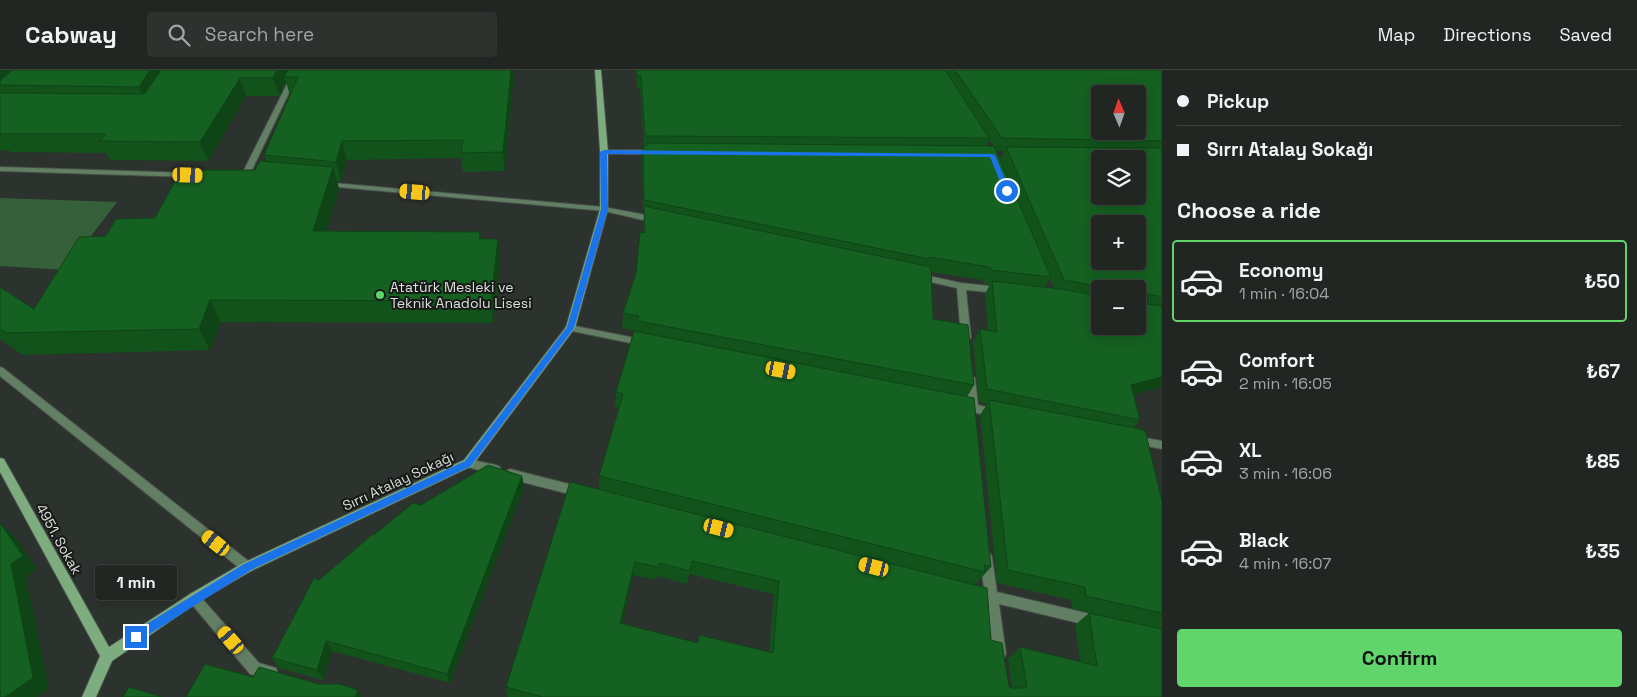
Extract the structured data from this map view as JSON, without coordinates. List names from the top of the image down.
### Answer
{
  "streets": {
    "main road": ["Sırrı Atalay Sokağı", "4951. Sokak"]
  },
  "crossings": [
    ["Sırrı Atalay Sokağı", "4951. Sokak"]
  ],
  "places": ["Atatürk Mesleki ve Teknik Anadolu Lisesi"],
  "north": "top",
  "page": {
    "header": "Cabway",
    "search": "Search here",
    "nav": ["Map", "Directions", "Saved"],
    "banner": ["Pickup", "Sırrı Atalay Sokağı"],
    "map_buttons": ["+", "−"],
    "heading": "Choose a ride",
    "list": [
      {
        "name": "Economy",
        "note": "1 min · 16:04",
        "value": "₺50"
      },
      {
        "name": "Comfort",
        "note": "2 min · 16:05",
        "value": "₺67"
      },
      {
        "name": "XL",
        "note": "3 min · 16:06",
        "value": "₺85"
      },
      {
        "name": "Black",
        "note": "4 min · 16:07",
        "value": "₺35"
      }
    ],
    "bubble": "1 min",
    "buttons": "Confirm"
  }
}
